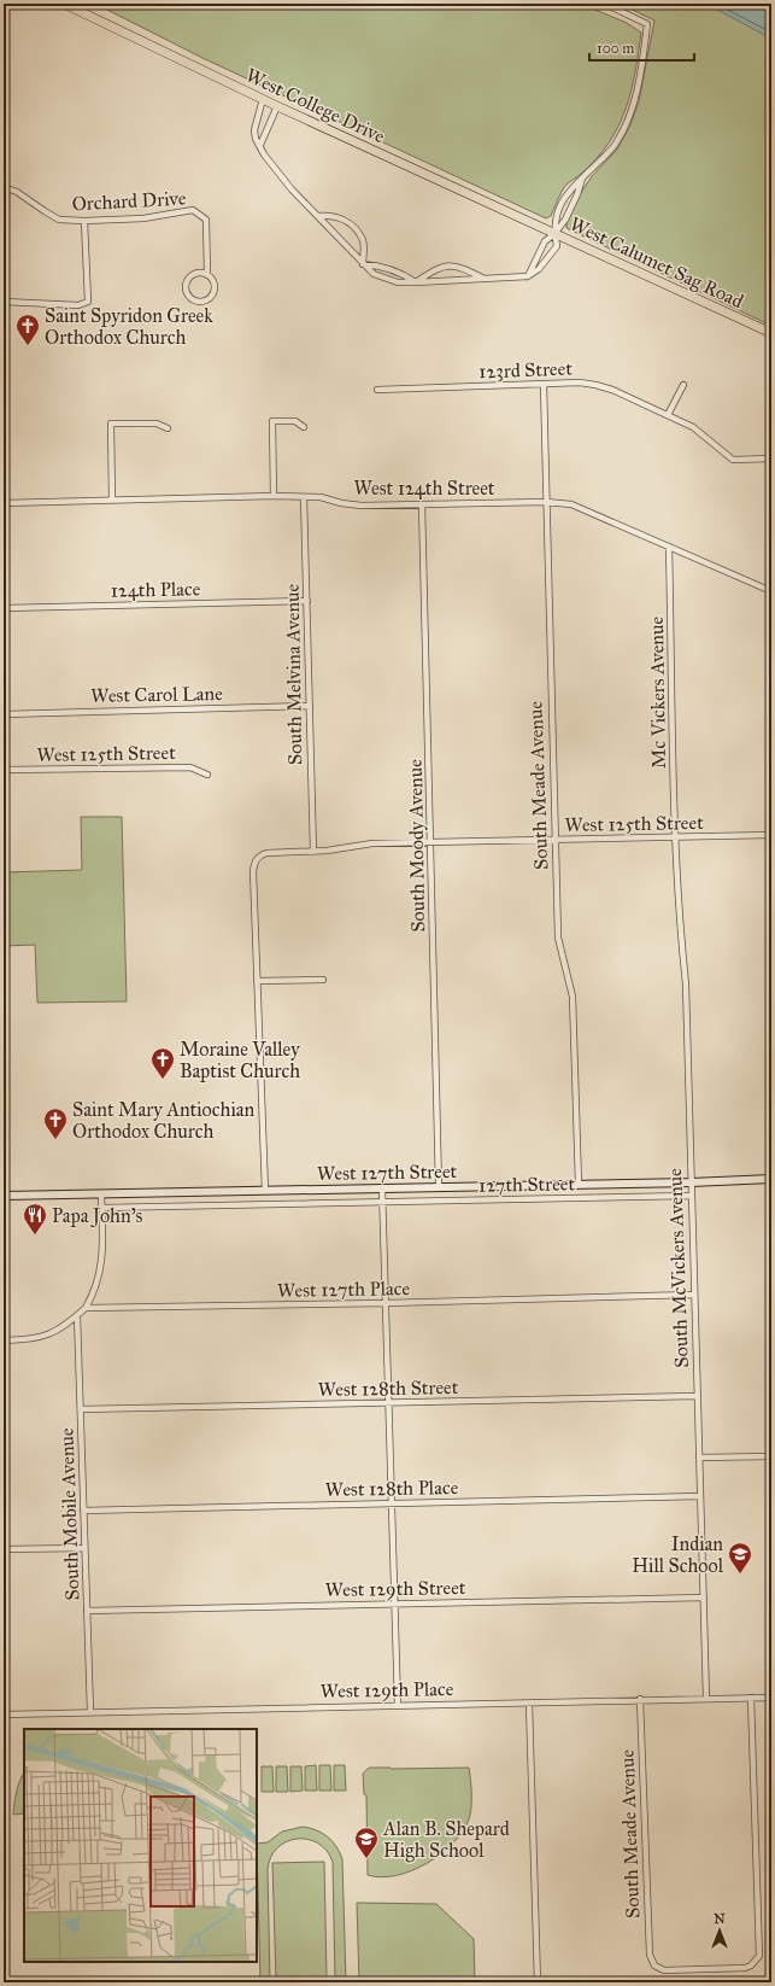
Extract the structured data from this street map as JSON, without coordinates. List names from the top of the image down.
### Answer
{
  "streets": {
    "main road": ["West College Drive", "West Calumet Sag Road", "West 127th Street"],
    "street": [
      "Orchard Drive",
      "123rd Street",
      "West 124th Street",
      "124th Place",
      "South Melvina Avenue",
      "Mc Vickers Avenue",
      "West Carol Lane",
      "West 125th Street",
      "South Meade Avenue",
      "South Moody Avenue",
      "127th Street",
      "South McVickers Avenue",
      "West 127th Place",
      "West 128th Street",
      "West 128th Place",
      "South Mobile Avenue",
      "West 129th Street",
      "West 129th Place"
    ]
  },
  "crossings": [
    ["West College Drive", "West Calumet Sag Road"],
    ["123rd Street", "South Meade Avenue"],
    ["West 124th Street", "South Melvina Avenue"],
    ["West 124th Street", "Mc Vickers Avenue"],
    ["West 124th Street", "South Meade Avenue"],
    ["West 124th Street", "South Moody Avenue"],
    ["124th Place", "South Melvina Avenue"],
    ["South Melvina Avenue", "West Carol Lane"],
    ["South Melvina Avenue", "West 125th Street"],
    ["Mc Vickers Avenue", "West 125th Street"],
    ["Mc Vickers Avenue", "South McVickers Avenue"],
    ["West 125th Street", "South Meade Avenue"],
    ["West 125th Street", "South Moody Avenue"],
    ["West 125th Street", "South McVickers Avenue"],
    ["South Meade Avenue", "West 127th Street"],
    ["South Meade Avenue", "West 129th Place"],
    ["South Moody Avenue", "West 127th Street"],
    ["West 127th Street", "South McVickers Avenue"],
    ["127th Street", "South McVickers Avenue"],
    ["South McVickers Avenue", "West 127th Place"],
    ["South McVickers Avenue", "West 128th Street"],
    ["South McVickers Avenue", "West 128th Place"],
    ["South McVickers Avenue", "West 129th Street"],
    ["South McVickers Avenue", "West 129th Place"],
    ["West 128th Street", "South Mobile Avenue"],
    ["West 128th Place", "South Mobile Avenue"],
    ["South Mobile Avenue", "West 129th Street"],
    ["South Mobile Avenue", "West 129th Place"]
  ],
  "places": {
    "church": ["Saint Spyridon Greek Orthodox Church", "Moraine Valley Baptist Church", "Saint Mary Antiochian Orthodox Church"],
    "restaurant": ["Papa John's"],
    "school or university": ["Indian Hill School", "Alan B. Shepard High School"]
  },
  "scale_bar": "100 m",
  "north": "top"
}
